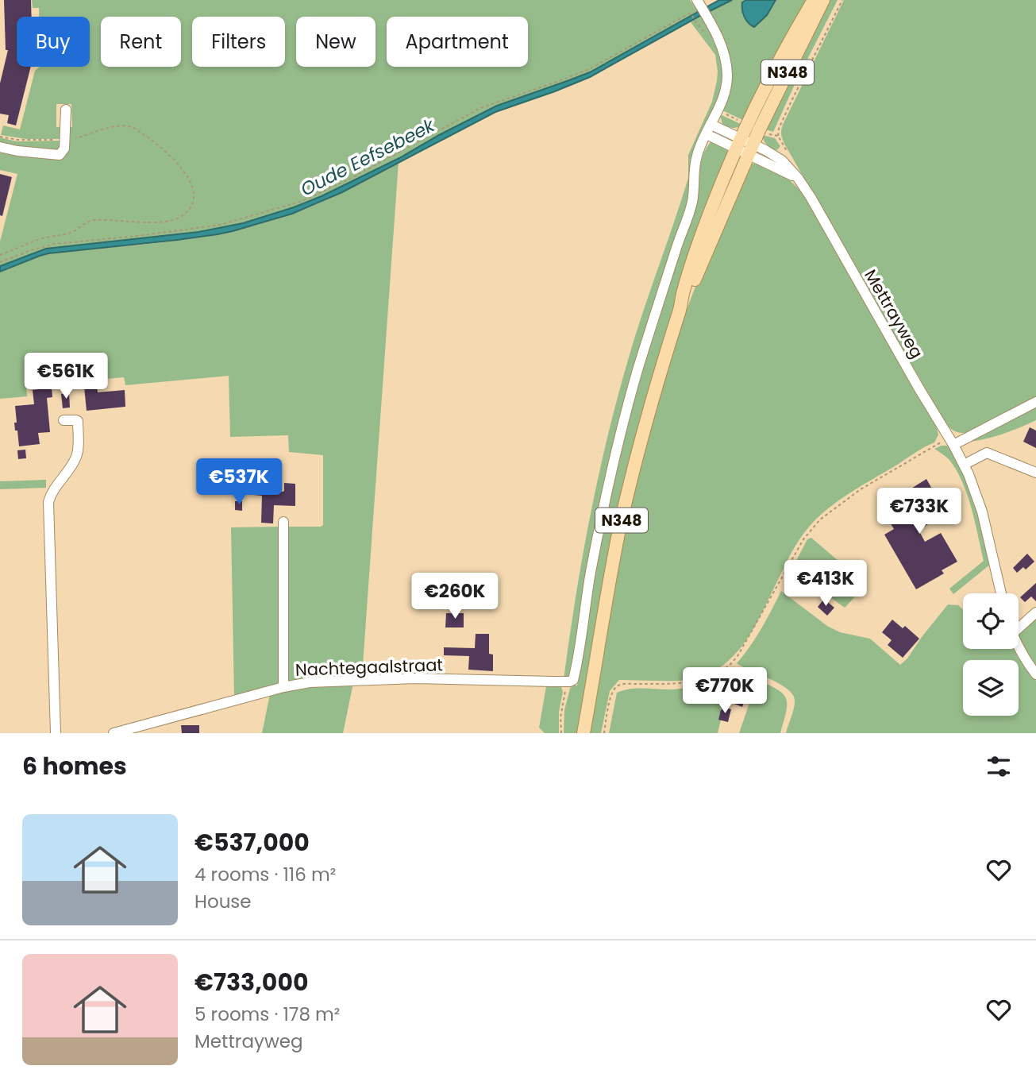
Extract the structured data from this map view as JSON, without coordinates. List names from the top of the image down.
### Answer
{
  "streets": {
    "main road": ["N348"],
    "street": ["Mettrayweg", "Nachtegaalstraat"]
  },
  "crossings": [
    ["N348", "Mettrayweg"]
  ],
  "water": ["Oude Eefsebeek"],
  "page": {
    "chip": [
      "Buy",
      "Rent",
      "Filters",
      "New",
      "Apartment"
    ],
    "price": [
      "€561K",
      "€537K",
      "€733K",
      "€413K",
      "€260K",
      "€770K"
    ],
    "heading": "6 homes",
    "list": [
      {
        "name": "€537,000",
        "note": "4 rooms · 116 m² · House"
      },
      {
        "name": "€733,000",
        "note": "5 rooms · 178 m² · Mettrayweg"
      }
    ]
  }
}
